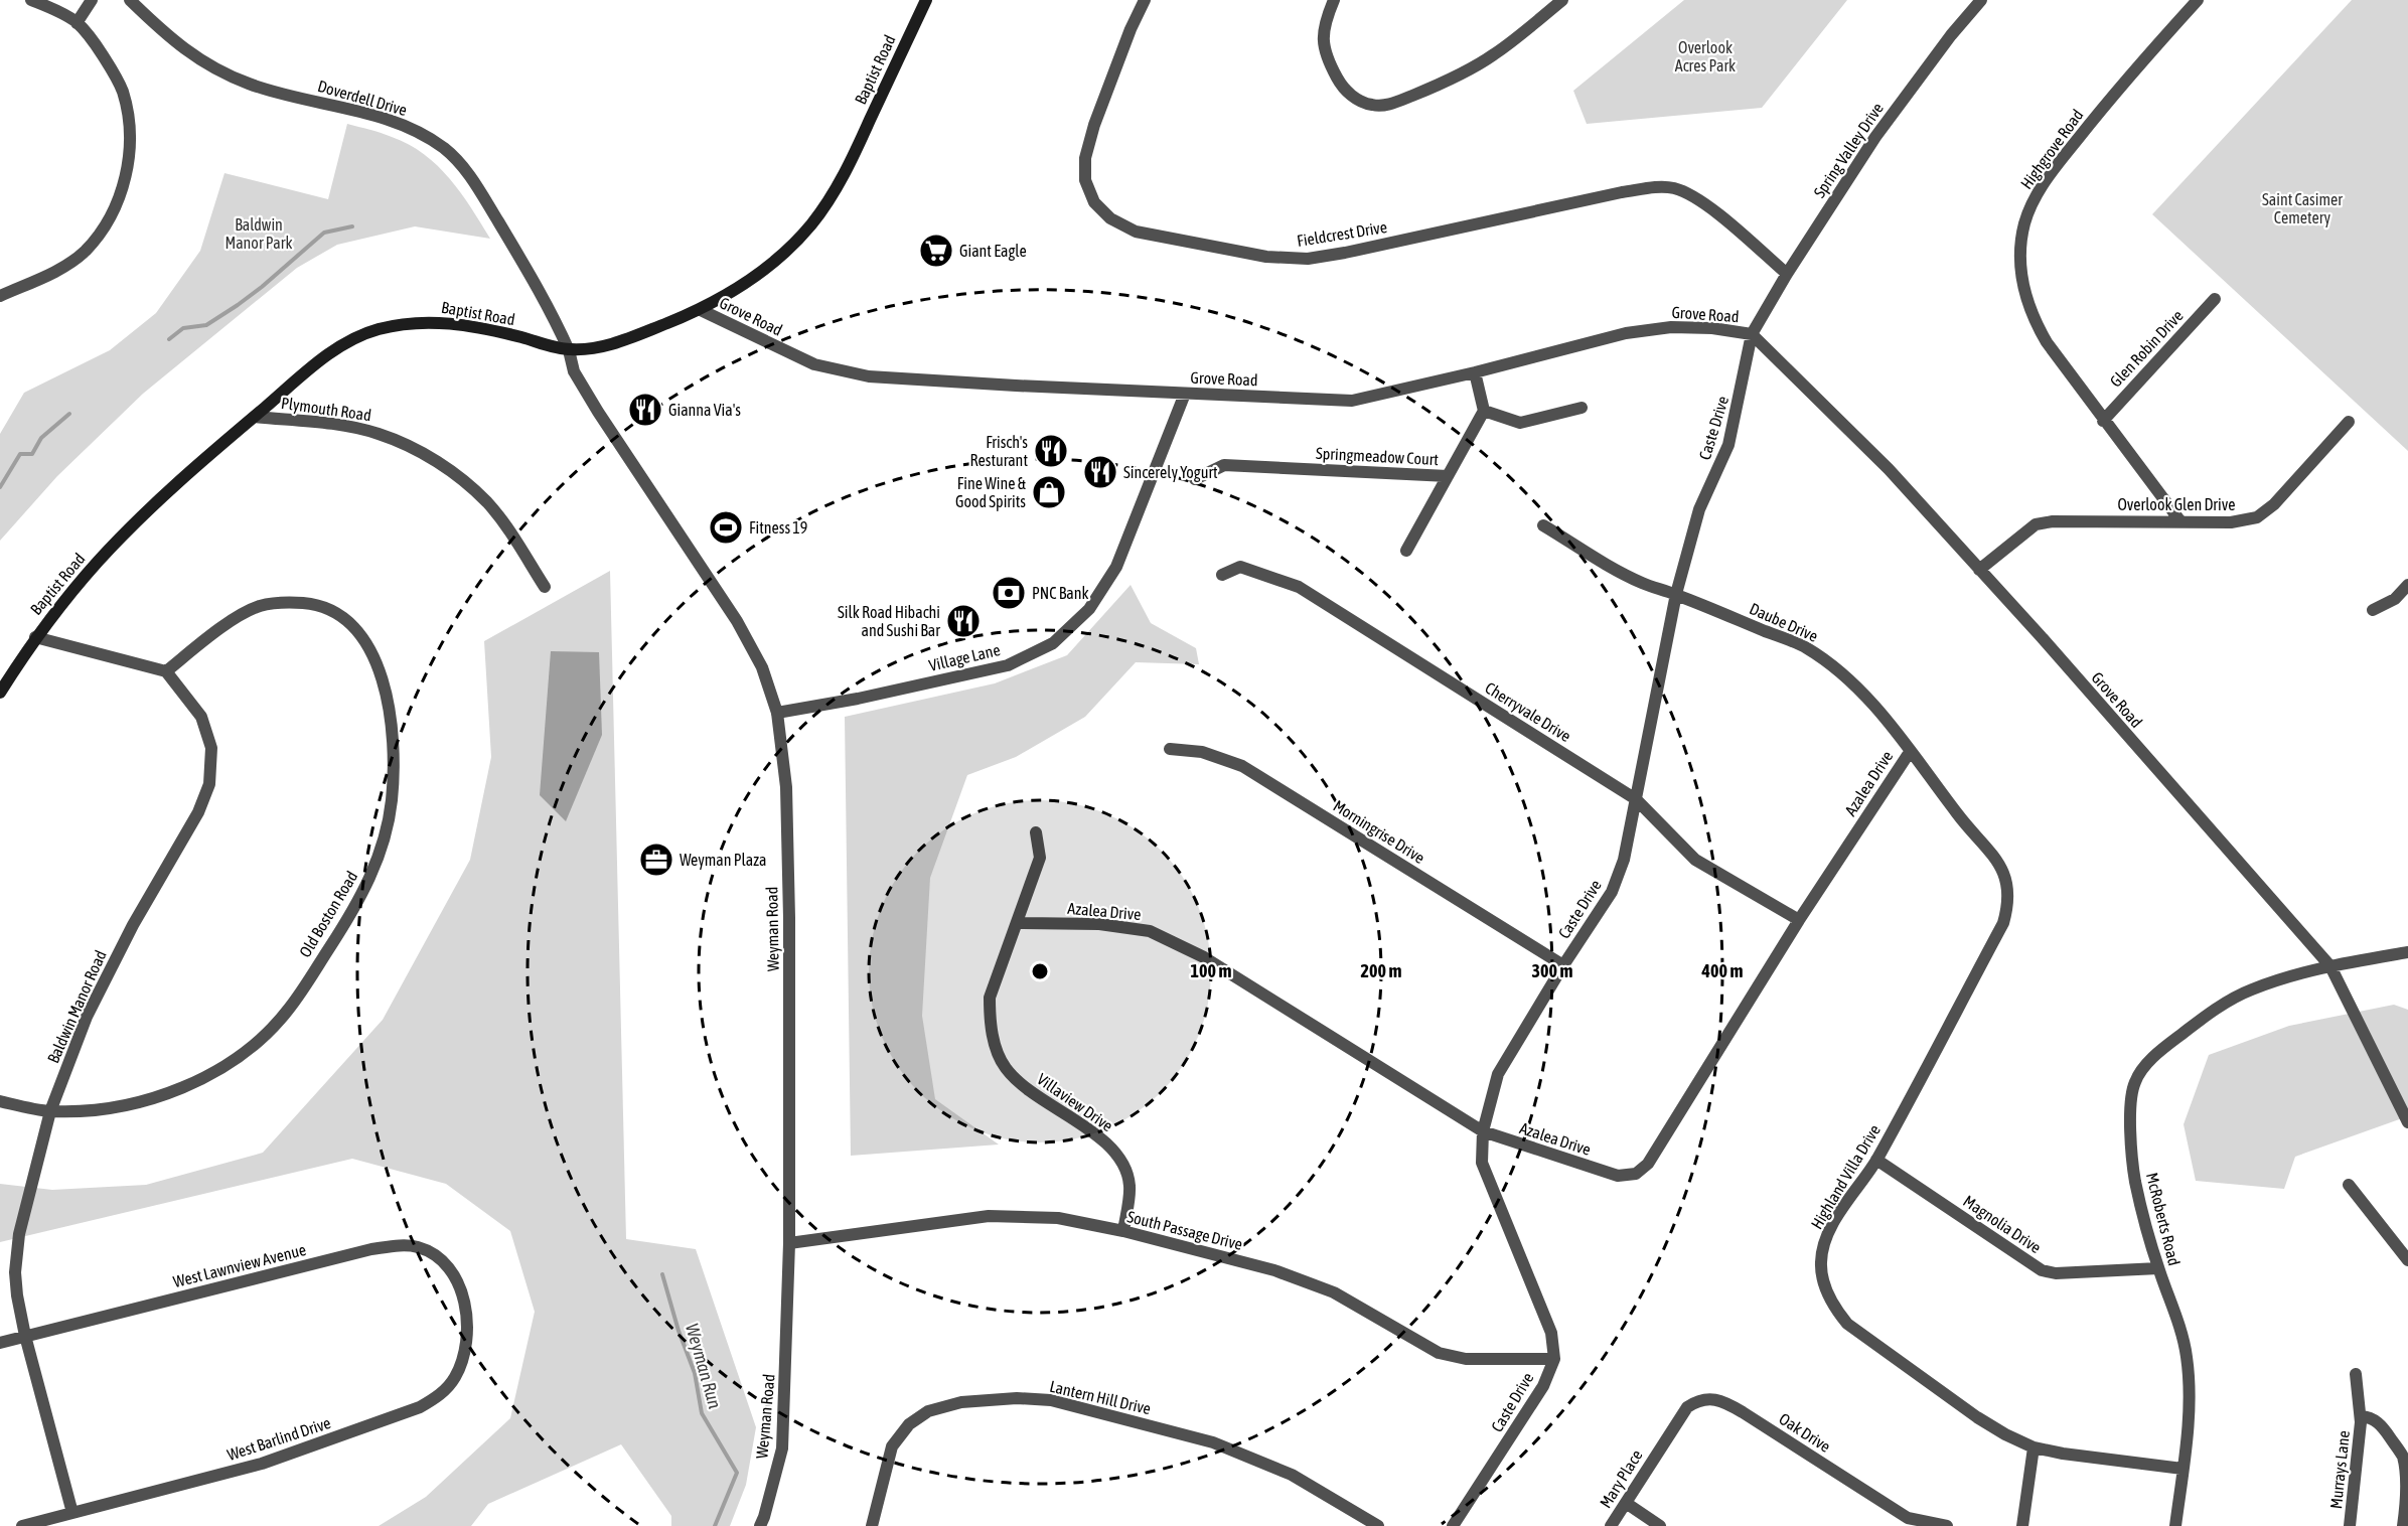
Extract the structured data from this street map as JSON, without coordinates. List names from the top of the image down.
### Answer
{
  "streets": {
    "main road": ["Baptist Road"],
    "street": [
      "Doverdell Drive",
      "Highgrove Road",
      "Spring Valley Drive",
      "Fieldcrest Drive",
      "Grove Road",
      "Glen Robin Drive",
      "Plymouth Road",
      "Caste Drive",
      "Springmeadow Court",
      "Overlook Glen Drive",
      "Daube Drive",
      "Village Lane",
      "Cherryvale Drive",
      "Azalea Drive",
      "Morningrise Drive",
      "Old Boston Road",
      "Weyman Road",
      "Baldwin Manor Road",
      "Villaview Drive",
      "Highland Villa Drive",
      "McRoberts Road",
      "Magnolia Drive",
      "South Passage Drive",
      "West Lawnview Avenue",
      "Lantern Hill Drive",
      "Oak Drive",
      "West Barlind Drive",
      "Murrays Lane",
      "Mary Place"
    ]
  },
  "crossings": [
    ["Baptist Road", "Doverdell Drive"],
    ["Baptist Road", "Grove Road"],
    ["Baptist Road", "Plymouth Road"],
    ["Baptist Road", "Weyman Road"],
    ["Doverdell Drive", "Weyman Road"],
    ["Highgrove Road", "Glen Robin Drive"],
    ["Highgrove Road", "Overlook Glen Drive"],
    ["Spring Valley Drive", "Fieldcrest Drive"],
    ["Spring Valley Drive", "Grove Road"],
    ["Spring Valley Drive", "Caste Drive"],
    ["Grove Road", "Caste Drive"],
    ["Grove Road", "Overlook Glen Drive"],
    ["Grove Road", "Village Lane"],
    ["Grove Road", "McRoberts Road"],
    ["Caste Drive", "Daube Drive"],
    ["Caste Drive", "Cherryvale Drive"],
    ["Caste Drive", "Azalea Drive"],
    ["Caste Drive", "Morningrise Drive"],
    ["Caste Drive", "South Passage Drive"],
    ["Daube Drive", "Azalea Drive"],
    ["Daube Drive", "Highland Villa Drive"],
    ["Village Lane", "Weyman Road"],
    ["Cherryvale Drive", "Azalea Drive"],
    ["Azalea Drive", "Villaview Drive"],
    ["Old Boston Road", "Baldwin Manor Road"],
    ["Weyman Road", "South Passage Drive"],
    ["Baldwin Manor Road", "West Lawnview Avenue"],
    ["Baldwin Manor Road", "West Barlind Drive"],
    ["Villaview Drive", "South Passage Drive"],
    ["Highland Villa Drive", "McRoberts Road"],
    ["Highland Villa Drive", "Magnolia Drive"],
    ["McRoberts Road", "Magnolia Drive"],
    ["West Lawnview Avenue", "West Barlind Drive"],
    ["Oak Drive", "Mary Place"]
  ],
  "water": ["Weyman Run"],
  "parks": ["Overlook Acres Park", "Saint Casimer Cemetery", "Baldwin Manor Park"],
  "places": {
    "supermarket": ["Giant Eagle"],
    "restaurant": [
      "Gianna Via's",
      "Frisch's Resturant",
      "Sincerely Yogurt",
      "Silk Road Hibachi and Sushi Bar"
    ],
    "shop": ["Fine Wine & Good Spirits"],
    "sports": ["Fitness 19"],
    "bank": ["PNC Bank"],
    "office": ["Weyman Plaza"]
  },
  "rings": [
    "100 m",
    "200 m",
    "300 m",
    "400 m"
  ]
}
